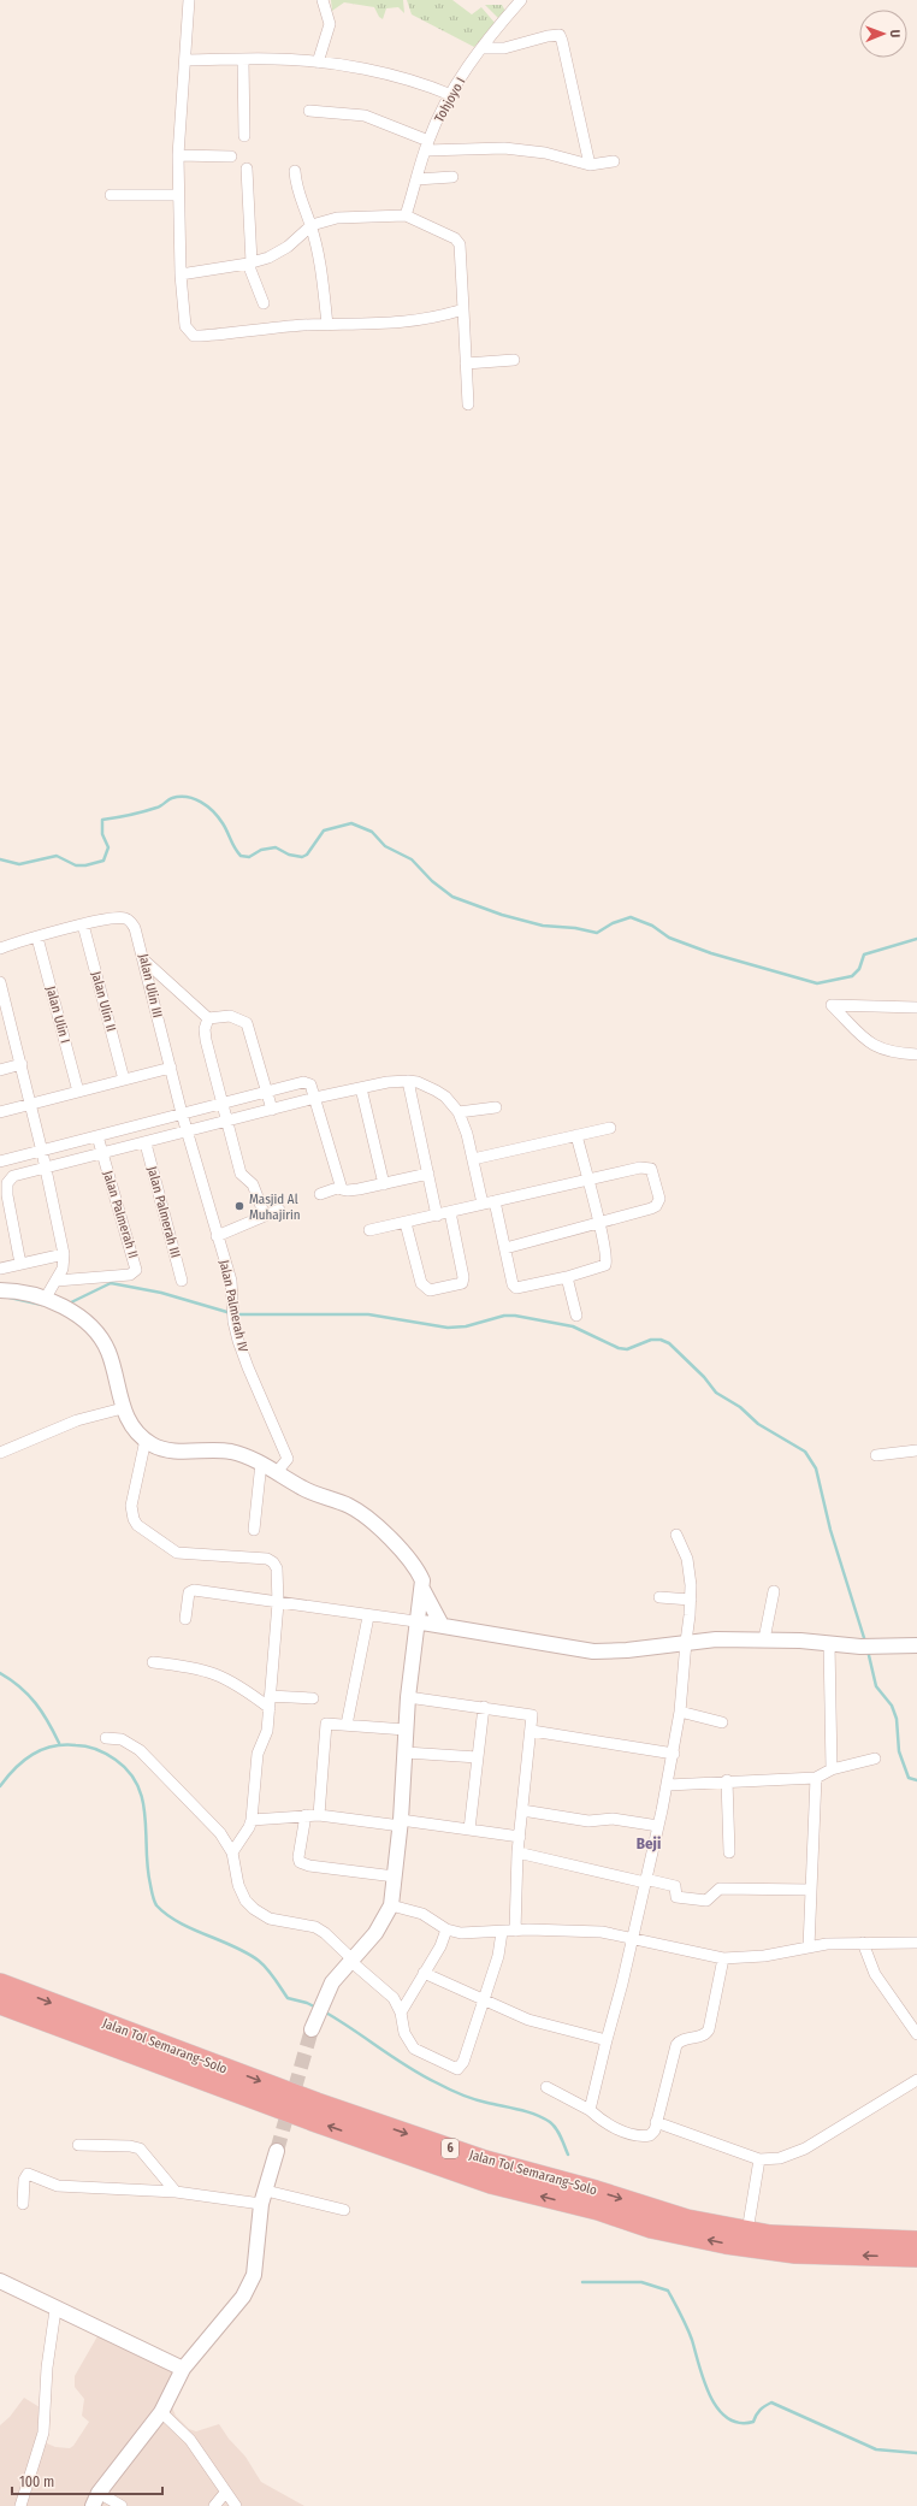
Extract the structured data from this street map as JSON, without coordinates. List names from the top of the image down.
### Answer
{
  "streets": {
    "highway": ["Jalan Tol Semarang–Solo", "6"],
    "street": [
      "Tohjoyo I",
      "Jalan Ulin III",
      "Jalan Ulin II",
      "Jalan Ulin I",
      "Jalan Palmerah III",
      "Jalan Palmerah II",
      "Jalan Palmerah IV"
    ]
  },
  "crossings": [
    ["Jalan Ulin III", "Jalan Ulin II"],
    ["Jalan Ulin III", "Jalan Palmerah IV"]
  ],
  "districts": ["Beji"],
  "places": ["Masjid Al Muhajirin"],
  "scale_bar": "100 m",
  "north": "right"
}
